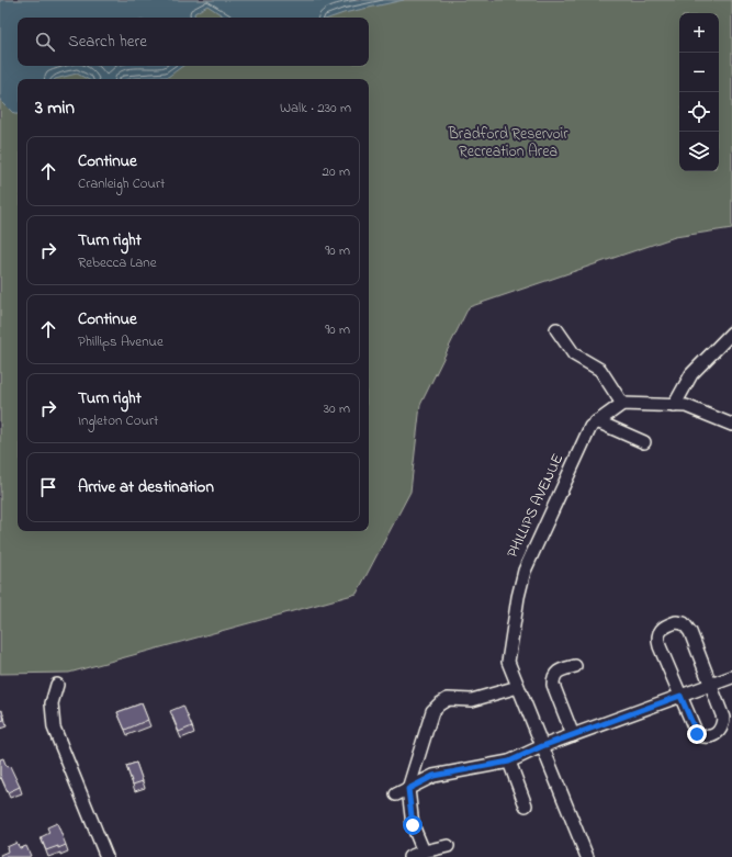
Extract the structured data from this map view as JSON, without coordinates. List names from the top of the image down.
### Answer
{
  "streets": {
    "street": ["PHILLIPS AVENUE"]
  },
  "parks": ["Bradford Reservoir Recreation Area"],
  "page": {
    "map_buttons": ["+", "−"],
    "search": "Search here",
    "heading": ["3 min", "Walk · 230 m"],
    "list": [
      ["Continue", "Cranleigh Court", "20 m"],
      ["Turn right", "Rebecca Lane", "90 m"],
      ["Continue", "Phillips Avenue", "90 m"],
      ["Turn right", "Ingleton Court", "30 m"],
      "Arrive at destination"
    ]
  }
}
